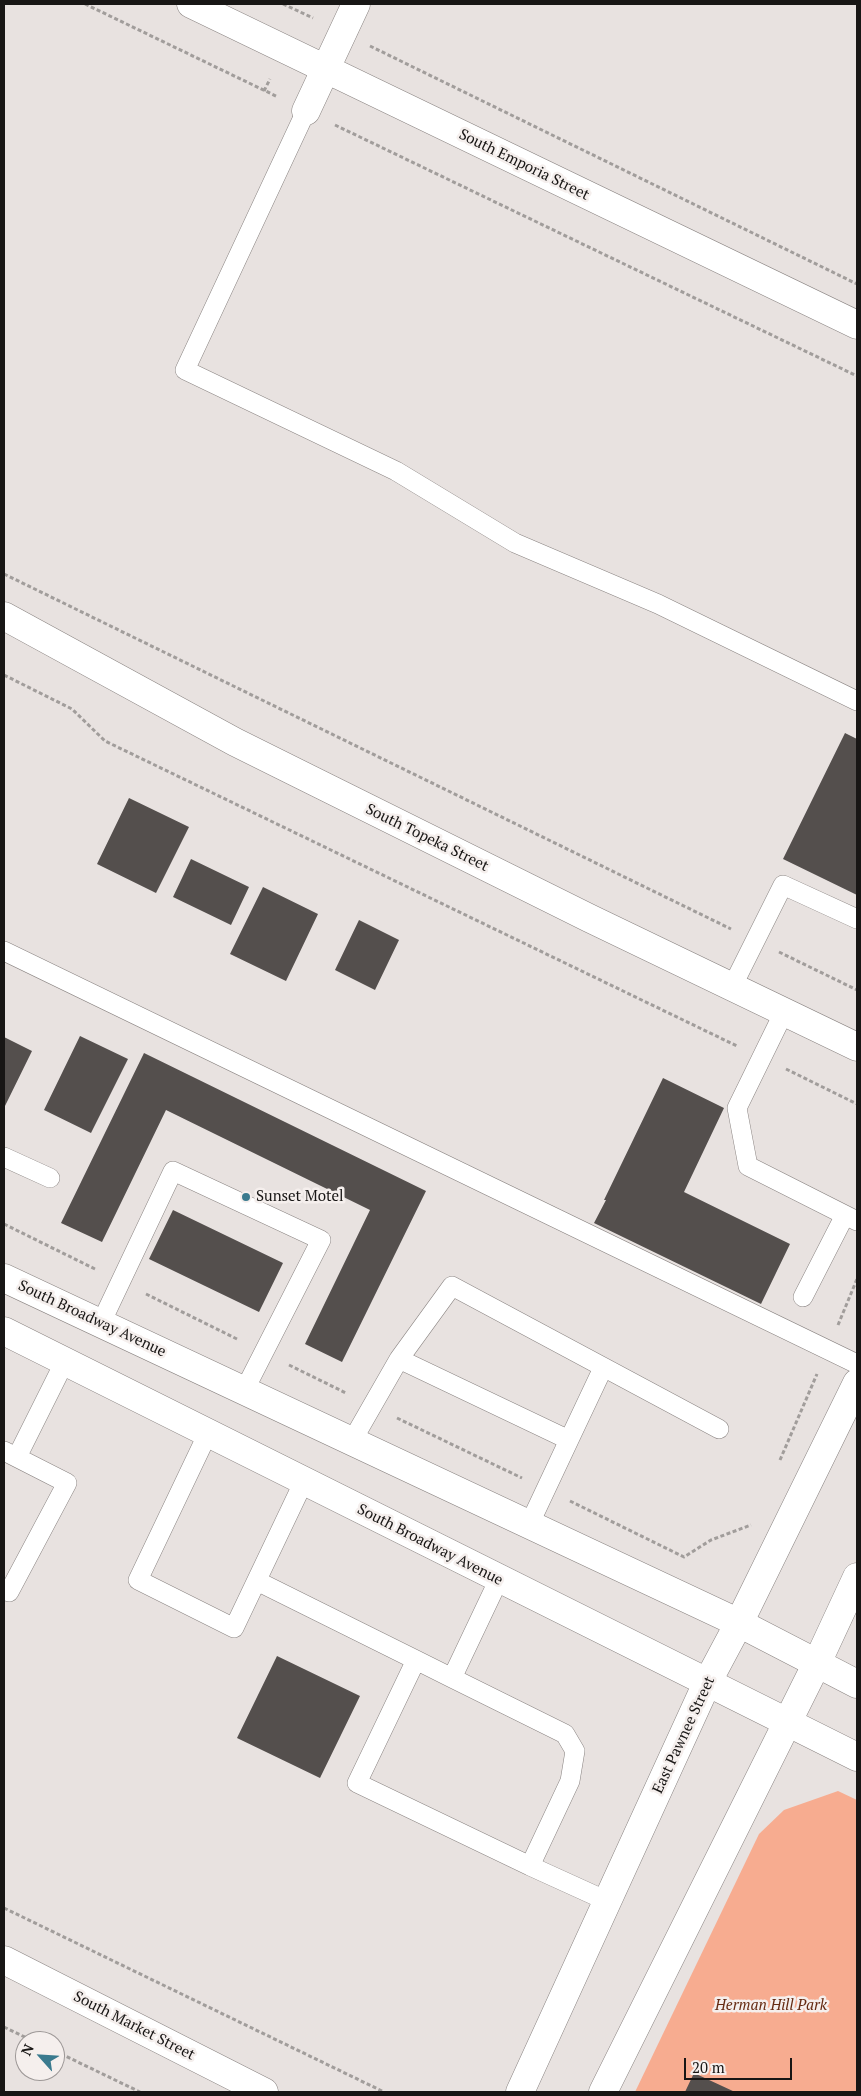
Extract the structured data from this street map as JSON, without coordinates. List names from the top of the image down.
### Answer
{
  "streets": {
    "main road": [
      "South Emporia Street",
      "South Topeka Street",
      "South Broadway Avenue",
      "East Pawnee Street",
      "South Market Street"
    ]
  },
  "crossings": [
    ["South Broadway Avenue", "East Pawnee Street"]
  ],
  "parks": ["Herman Hill Park"],
  "places": ["Sunset Motel"],
  "scale_bar": "20 m",
  "north": "top left"
}
